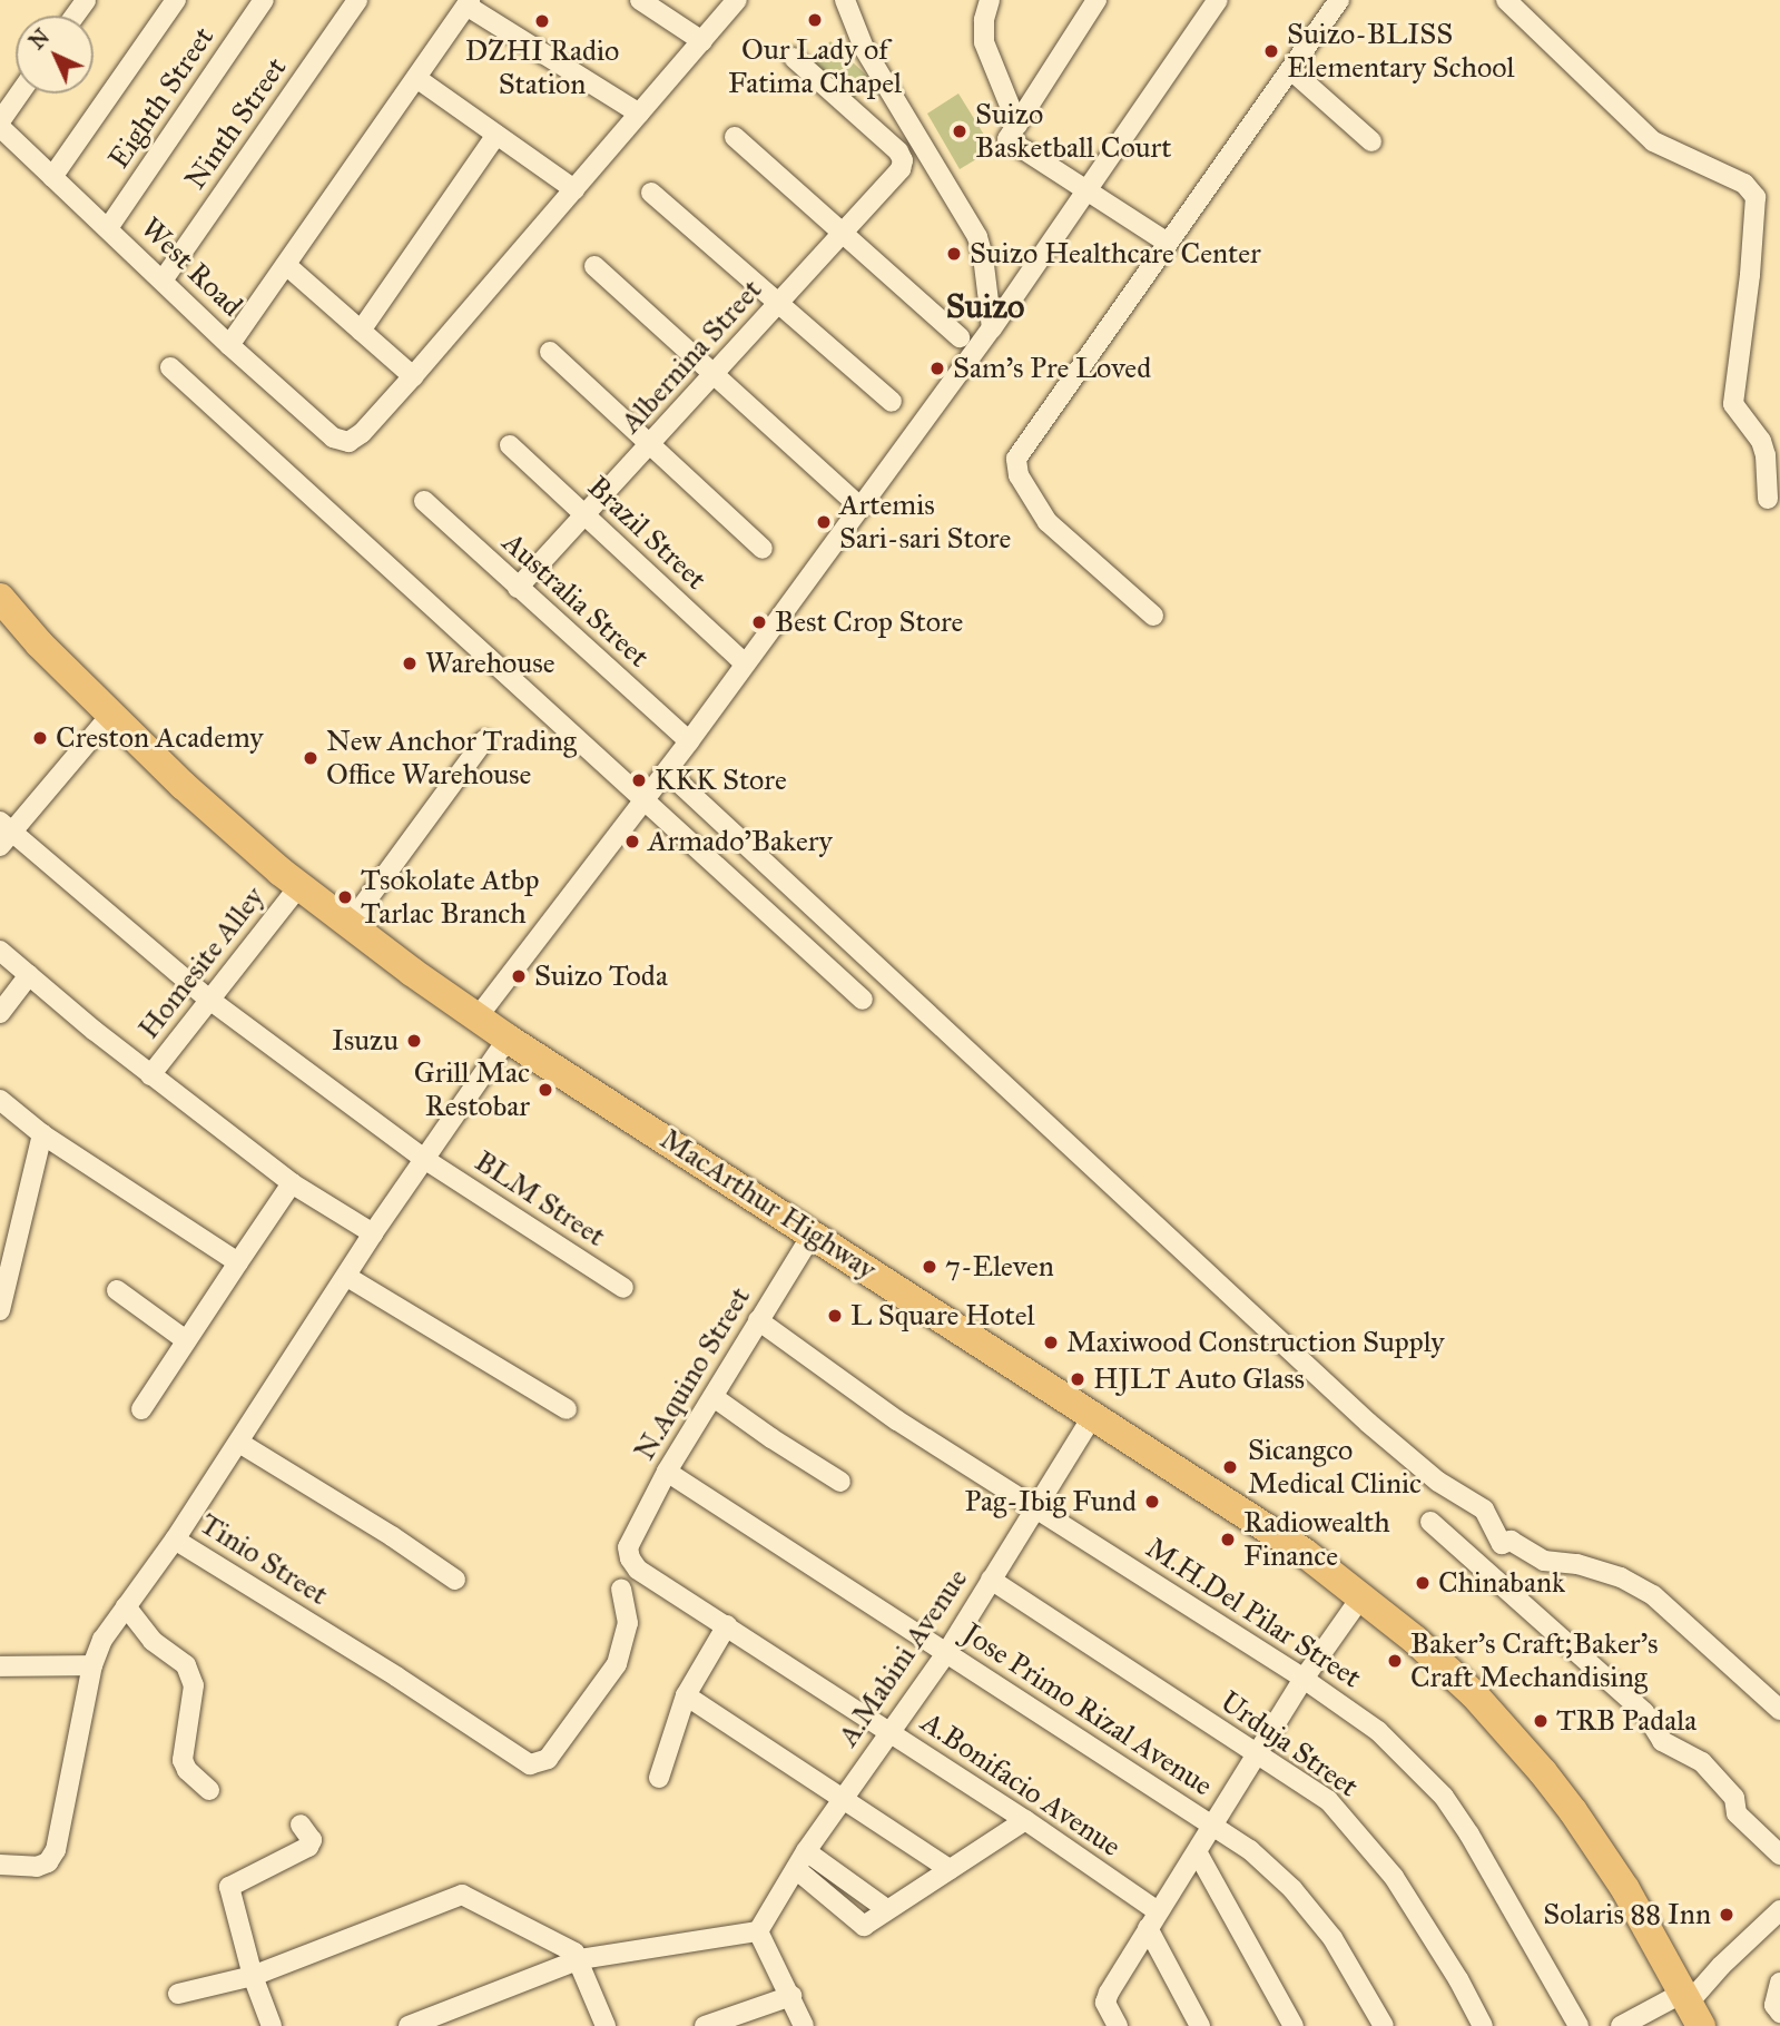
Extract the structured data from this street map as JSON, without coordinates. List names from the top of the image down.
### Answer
{
  "streets": {
    "highway": ["MacArthur Highway"],
    "street": [
      "Eighth Street",
      "Ninth Street",
      "West Road",
      "Albernina Street",
      "Brazil Street",
      "Australia Street",
      "Homesite Alley",
      "BLM Street",
      "N.Aquino Street",
      "Tinio Street",
      "M.H.Del Pilar Street",
      "A.Mabini Avenue",
      "Jose Primo Rizal Avenue",
      "Urduja Street",
      "A.Bonifacio Avenue"
    ]
  },
  "crossings": [
    ["Eighth Street", "West Road"],
    ["Ninth Street", "West Road"],
    ["Albernina Street", "Brazil Street"],
    ["Albernina Street", "Australia Street"],
    ["Homesite Alley", "BLM Street"],
    ["Homesite Alley", "MacArthur Highway"],
    ["BLM Street", "Tinio Street"],
    ["MacArthur Highway", "N.Aquino Street"],
    ["MacArthur Highway", "Tinio Street"],
    ["MacArthur Highway", "A.Mabini Avenue"],
    ["N.Aquino Street", "M.H.Del Pilar Street"],
    ["N.Aquino Street", "Jose Primo Rizal Avenue"],
    ["N.Aquino Street", "A.Bonifacio Avenue"],
    ["M.H.Del Pilar Street", "A.Mabini Avenue"],
    ["A.Mabini Avenue", "Jose Primo Rizal Avenue"],
    ["A.Mabini Avenue", "Urduja Street"],
    ["A.Mabini Avenue", "A.Bonifacio Avenue"]
  ],
  "districts": ["Suizo"],
  "places": [
    "Our Lady of Fatima Chapel",
    "DZHI Radio Station",
    "Suizo-BLISS Elementary School",
    "Suizo Basketball Court",
    "Suizo Healthcare Center",
    "Sam's Pre Loved",
    "Artemis Sari-sari Store",
    "Best Crop Store",
    "Warehouse",
    "Creston Academy",
    "New Anchor Trading Office Warehouse",
    "KKK Store",
    "Armado'Bakery",
    "Tsokolate Atbp Tarlac Branch",
    "Suizo Toda",
    "Isuzu",
    "Grill Mac Restobar",
    "7-Eleven",
    "L Square Hotel",
    "Maxiwood Construction Supply",
    "HJLT Auto Glass",
    "Sicangco Medical Clinic",
    "Pag-Ibig Fund",
    "Radiowealth Finance",
    "Chinabank",
    "Baker's Craft;Baker's Craft Mechandising",
    "TRB Padala",
    "Solaris 88 Inn"
  ],
  "north": "top left"
}
